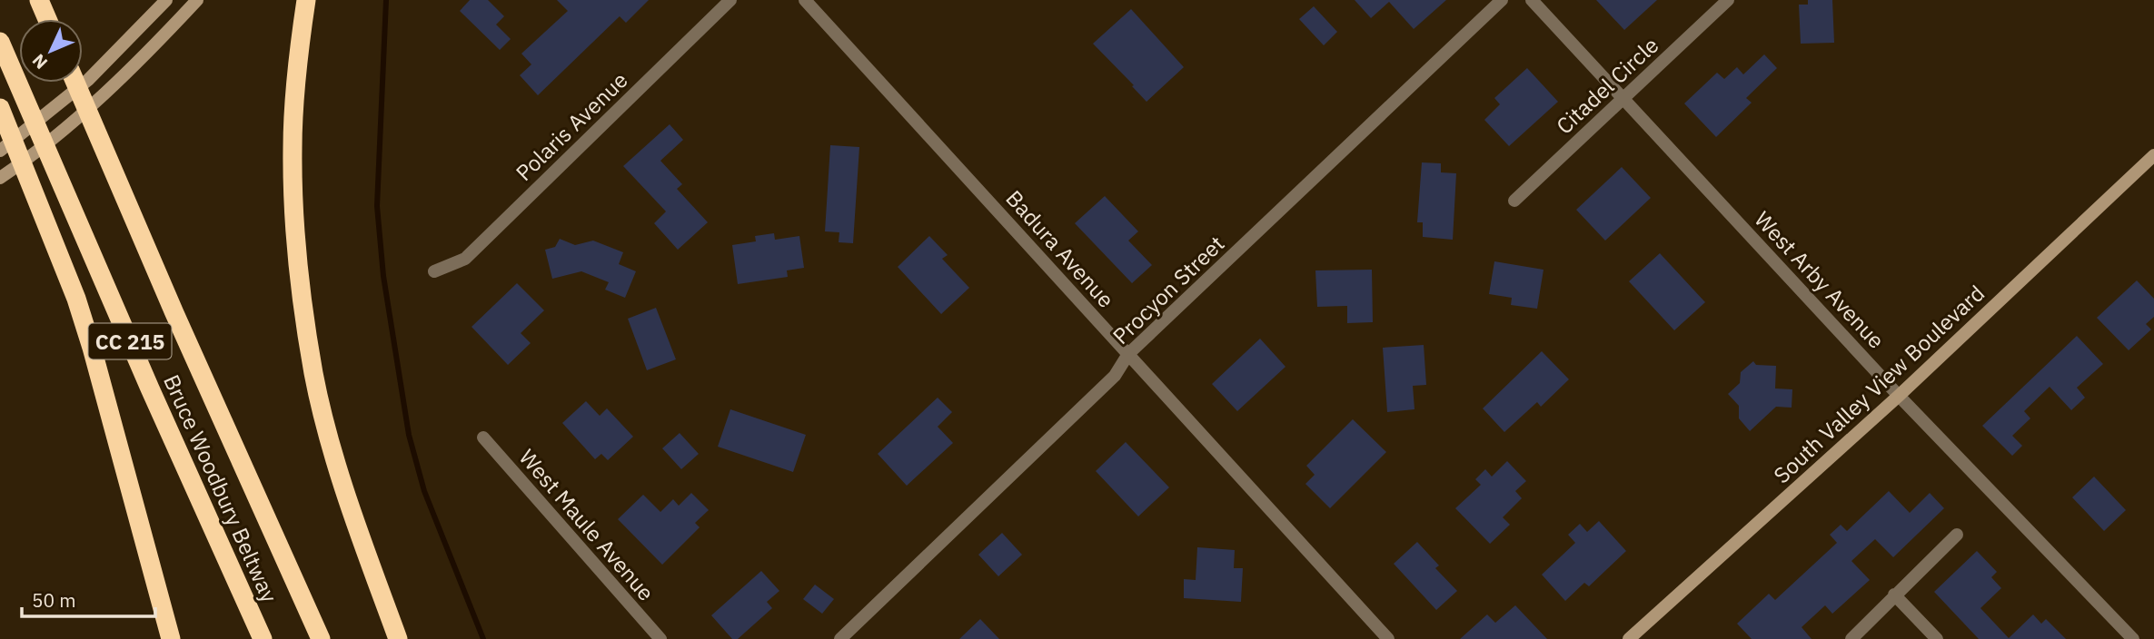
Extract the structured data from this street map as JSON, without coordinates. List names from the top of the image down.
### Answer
{
  "streets": {
    "highway": ["CC 215", "Bruce Woodbury Beltway"],
    "main road": ["South Valley View Boulevard"],
    "street": [
      "Citadel Circle",
      "Polaris Avenue",
      "Badura Avenue",
      "West Arby Avenue",
      "Procyon Street",
      "West Maule Avenue"
    ]
  },
  "crossings": [
    ["Citadel Circle", "West Arby Avenue"],
    ["Badura Avenue", "Procyon Street"],
    ["West Arby Avenue", "South Valley View Boulevard"]
  ],
  "scale_bar": "50 m",
  "north": "bottom left"
}
